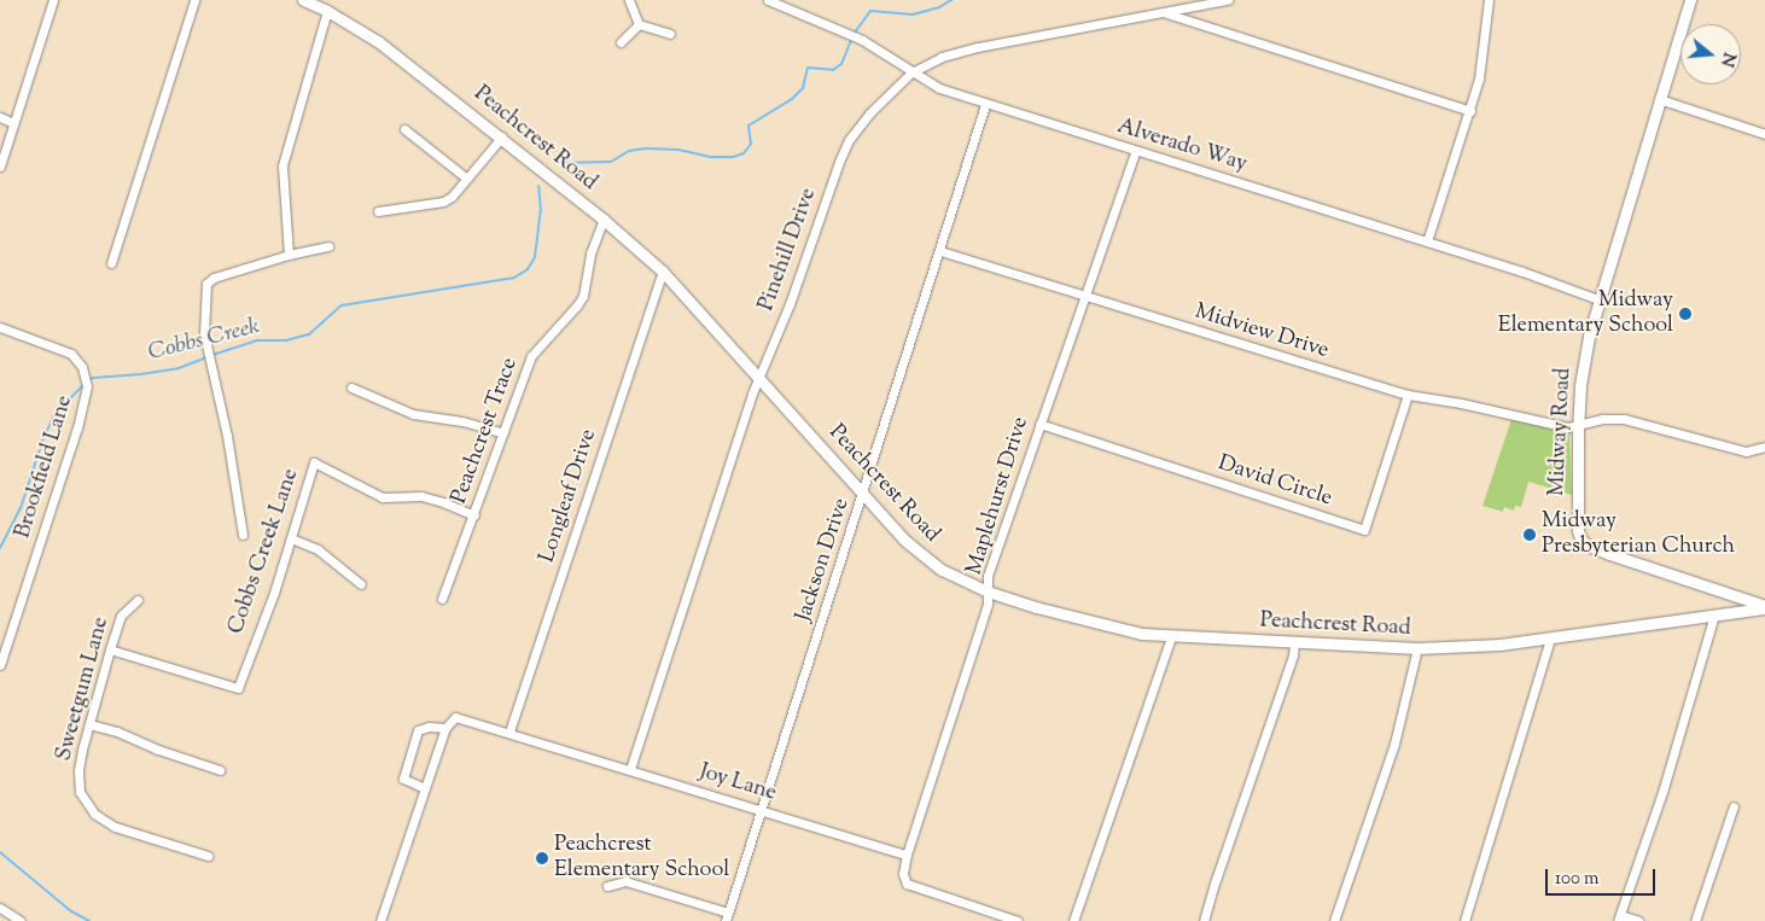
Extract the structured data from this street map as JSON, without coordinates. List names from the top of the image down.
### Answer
{
  "streets": {
    "street": [
      "Peachcrest Road",
      "Alverado Way",
      "Pinehill Drive",
      "Midview Drive",
      "Peachcrest Trace",
      "Midway Road",
      "Brookfield Lane",
      "David Circle",
      "Longleaf Drive",
      "Maplehurst Drive",
      "Cobbs Creek Lane",
      "Jackson Drive",
      "Sweetgum Lane",
      "Joy Lane"
    ]
  },
  "crossings": [
    ["Peachcrest Road", "Pinehill Drive"],
    ["Peachcrest Road", "Peachcrest Trace"],
    ["Peachcrest Road", "Midway Road"],
    ["Peachcrest Road", "Longleaf Drive"],
    ["Peachcrest Road", "Maplehurst Drive"],
    ["Peachcrest Road", "Jackson Drive"],
    ["Alverado Way", "Pinehill Drive"],
    ["Alverado Way", "Midway Road"],
    ["Alverado Way", "Maplehurst Drive"],
    ["Alverado Way", "Jackson Drive"],
    ["Pinehill Drive", "Joy Lane"],
    ["Midview Drive", "Midway Road"],
    ["Midview Drive", "David Circle"],
    ["Midview Drive", "Maplehurst Drive"],
    ["Midview Drive", "Jackson Drive"],
    ["Peachcrest Trace", "Cobbs Creek Lane"],
    ["David Circle", "Maplehurst Drive"],
    ["Longleaf Drive", "Joy Lane"],
    ["Maplehurst Drive", "Joy Lane"],
    ["Cobbs Creek Lane", "Sweetgum Lane"],
    ["Jackson Drive", "Joy Lane"]
  ],
  "water": ["Cobbs Creek"],
  "places": ["Midway Elementary School", "Midway Presbyterian Church", "Peachcrest Elementary School"],
  "scale_bar": "100 m",
  "north": "right"
}
